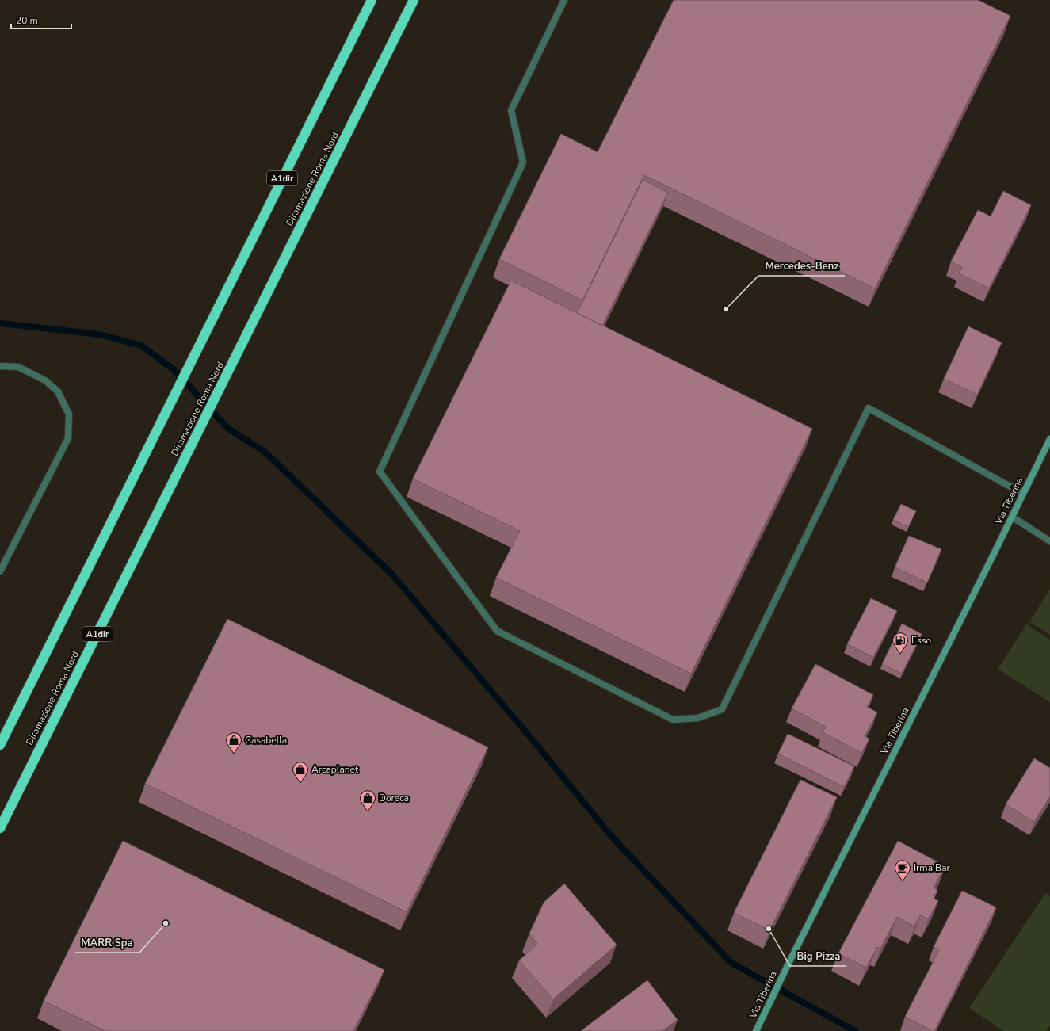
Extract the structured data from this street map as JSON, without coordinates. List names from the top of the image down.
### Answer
{
  "streets": {
    "highway": ["A1dir", "Diramazione Roma Nord"],
    "main road": ["Via Tiberina"]
  },
  "places": {
    "other": ["Mercedes-Benz", "MARR Spa", "Big Pizza"],
    "fuel station": ["Esso"],
    "shop": ["Casabella", "Arcaplanet", "Doreca"],
    "cafe": ["Irma Bar"]
  },
  "scale_bar": "20 m"
}
